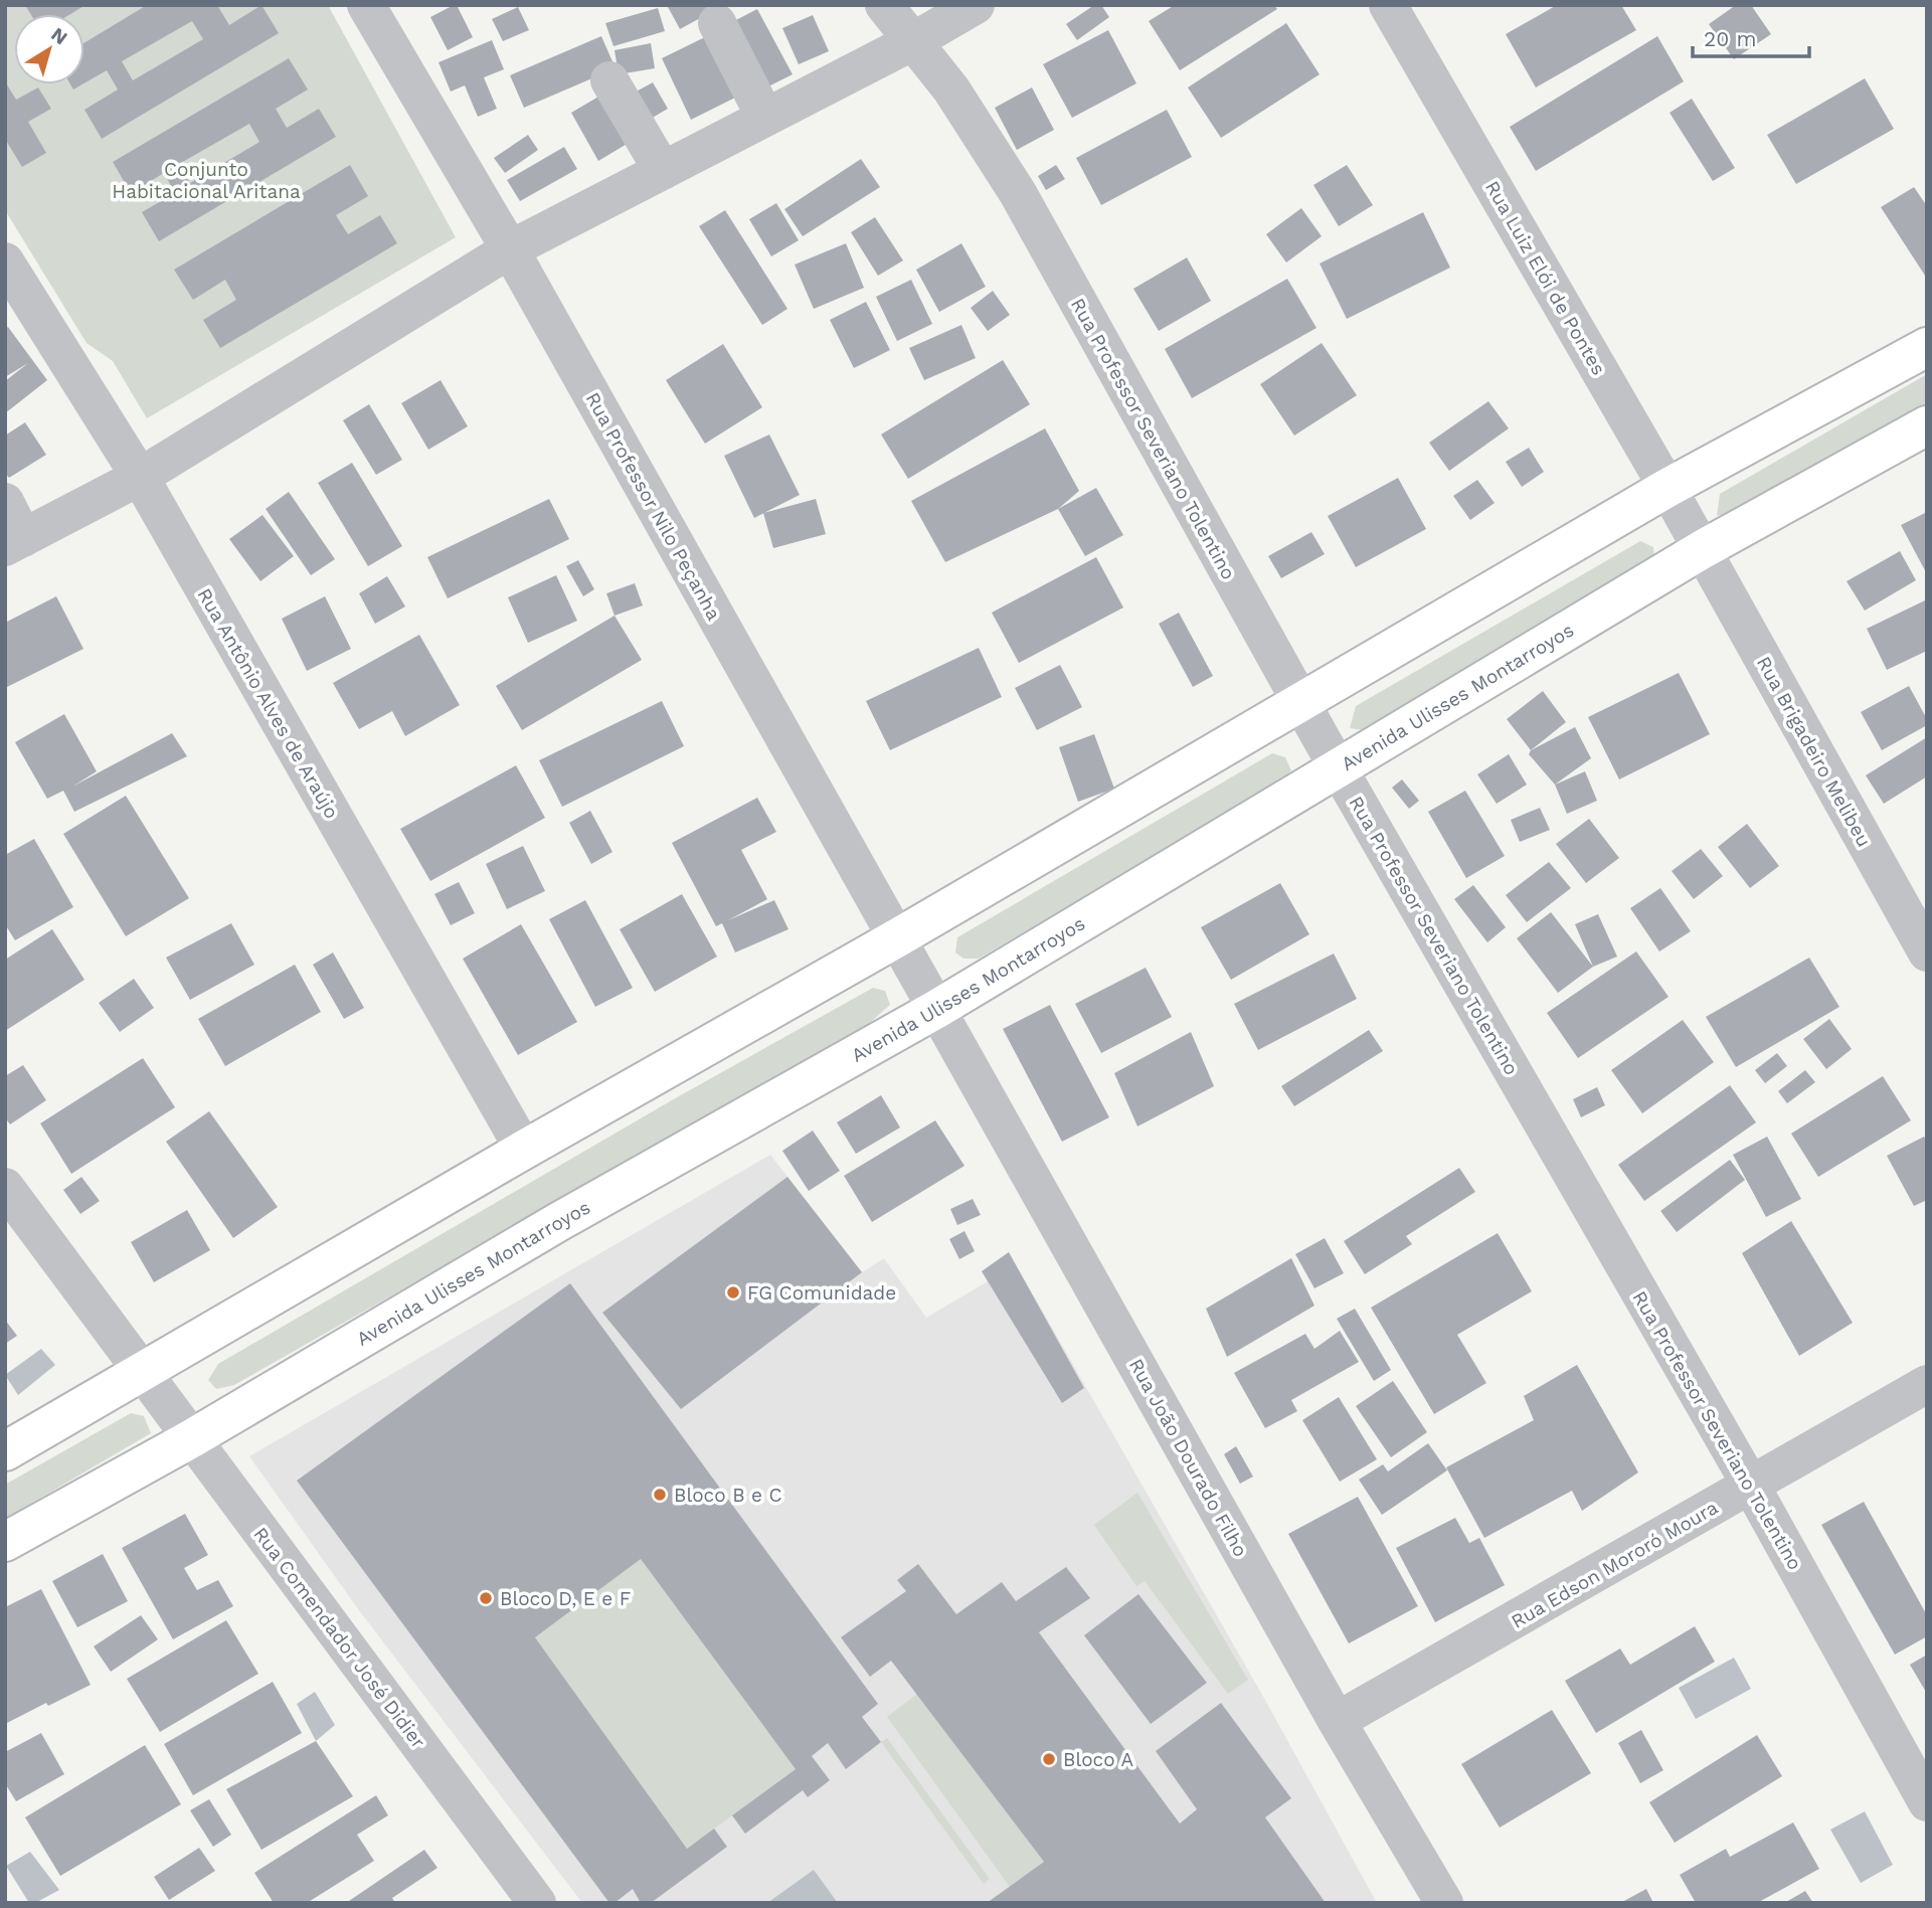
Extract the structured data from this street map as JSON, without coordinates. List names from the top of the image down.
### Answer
{
  "streets": {
    "main road": ["Avenida Ulisses Montarroyos"],
    "street": [
      "Rua Luiz Elói de Pontes",
      "Rua Professor Severiano Tolentino",
      "Rua Professor Nilo Peçanha",
      "Rua Antônio Alves de Araújo",
      "Rua Brigadeiro Melibeu",
      "Rua João Dourado Filho",
      "Rua Edson Mororó Moura",
      "Rua Comendador José Didier"
    ]
  },
  "crossings": [
    ["Rua Luiz Elói de Pontes", "Avenida Ulisses Montarroyos"],
    ["Rua Luiz Elói de Pontes", "Rua Brigadeiro Melibeu"],
    ["Rua Professor Severiano Tolentino", "Avenida Ulisses Montarroyos"],
    ["Rua Professor Severiano Tolentino", "Rua Edson Mororó Moura"],
    ["Rua Professor Nilo Peçanha", "Avenida Ulisses Montarroyos"],
    ["Rua Professor Nilo Peçanha", "Rua João Dourado Filho"],
    ["Avenida Ulisses Montarroyos", "Rua Brigadeiro Melibeu"],
    ["Avenida Ulisses Montarroyos", "Rua João Dourado Filho"],
    ["Avenida Ulisses Montarroyos", "Rua Comendador José Didier"],
    ["Rua João Dourado Filho", "Rua Edson Mororó Moura"]
  ],
  "parks": ["Conjunto Habitacional Aritana"],
  "places": [
    "FG Comunidade",
    "Bloco B e C",
    "Bloco D, E e F",
    "Bloco A"
  ],
  "scale_bar": "20 m",
  "north": "top right"
}
